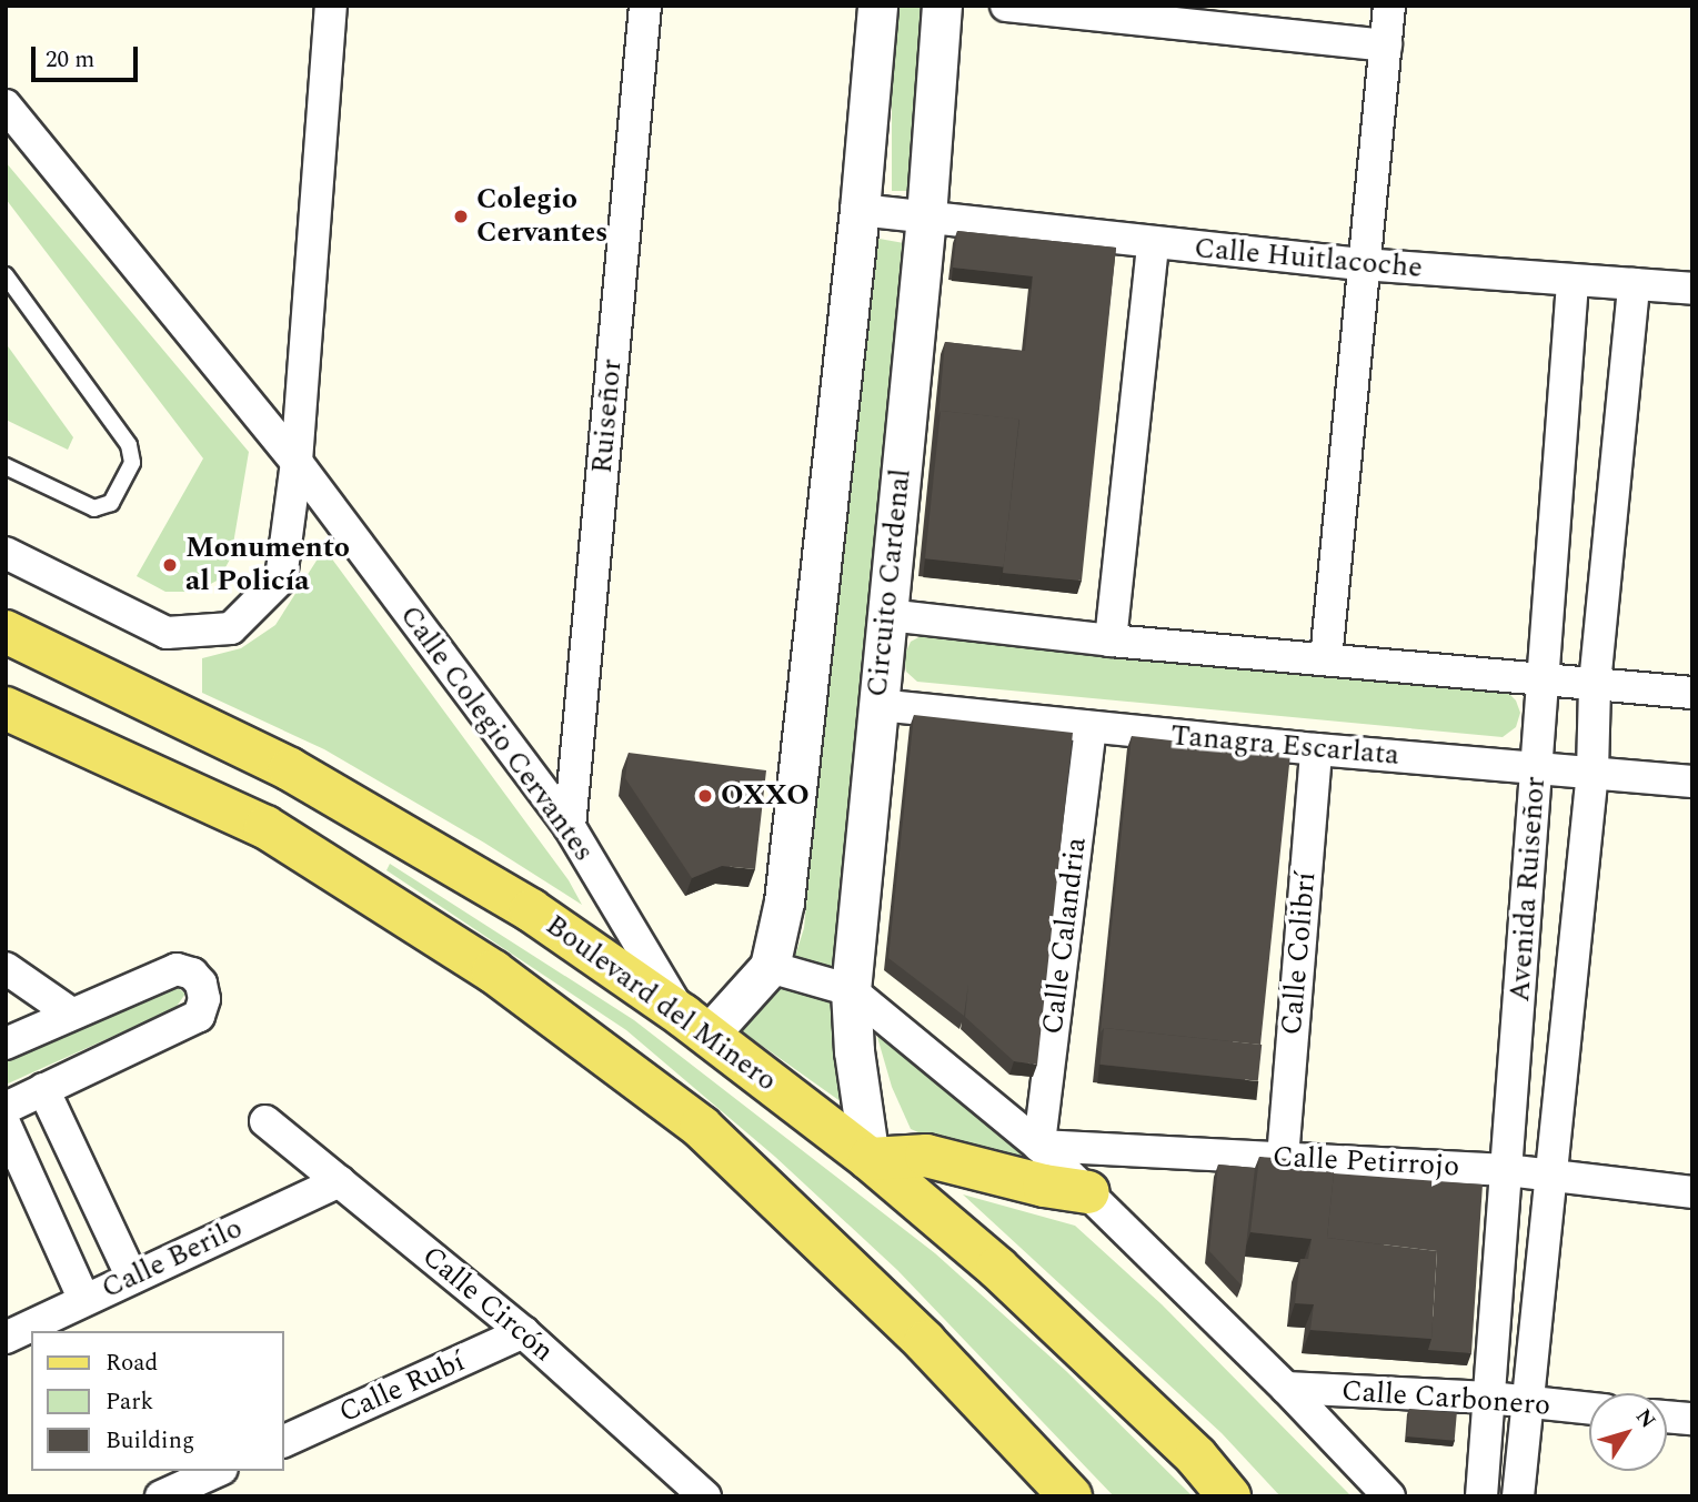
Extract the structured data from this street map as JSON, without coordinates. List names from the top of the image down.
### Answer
{
  "streets": {
    "main road": ["Boulevard del Minero"],
    "street": [
      "Calle Huitlacoche",
      "Ruiseñor",
      "Circuito Cardenal",
      "Calle Colegio Cervantes",
      "Tanagra Escarlata",
      "Avenida Ruiseñor",
      "Calle Calandria",
      "Calle Colibrí",
      "Calle Petirrojo",
      "Calle Berilo",
      "Calle Circón",
      "Calle Rubí",
      "Calle Carbonero"
    ]
  },
  "crossings": [
    ["Calle Huitlacoche", "Circuito Cardenal"],
    ["Calle Huitlacoche", "Avenida Ruiseñor"],
    ["Ruiseñor", "Calle Colegio Cervantes"],
    ["Circuito Cardenal", "Tanagra Escarlata"],
    ["Circuito Cardenal", "Boulevard del Minero"],
    ["Calle Colegio Cervantes", "Boulevard del Minero"],
    ["Tanagra Escarlata", "Avenida Ruiseñor"],
    ["Tanagra Escarlata", "Calle Calandria"],
    ["Tanagra Escarlata", "Calle Colibrí"],
    ["Avenida Ruiseñor", "Calle Petirrojo"],
    ["Avenida Ruiseñor", "Calle Carbonero"],
    ["Calle Calandria", "Calle Petirrojo"],
    ["Calle Colibrí", "Calle Petirrojo"],
    ["Calle Berilo", "Calle Circón"],
    ["Calle Circón", "Calle Rubí"]
  ],
  "places": ["Colegio Cervantes", "Monumento al Policía", "OXXO"],
  "legend": ["Road", "Park", "Building"],
  "scale_bar": "20 m",
  "north": "top right"
}
